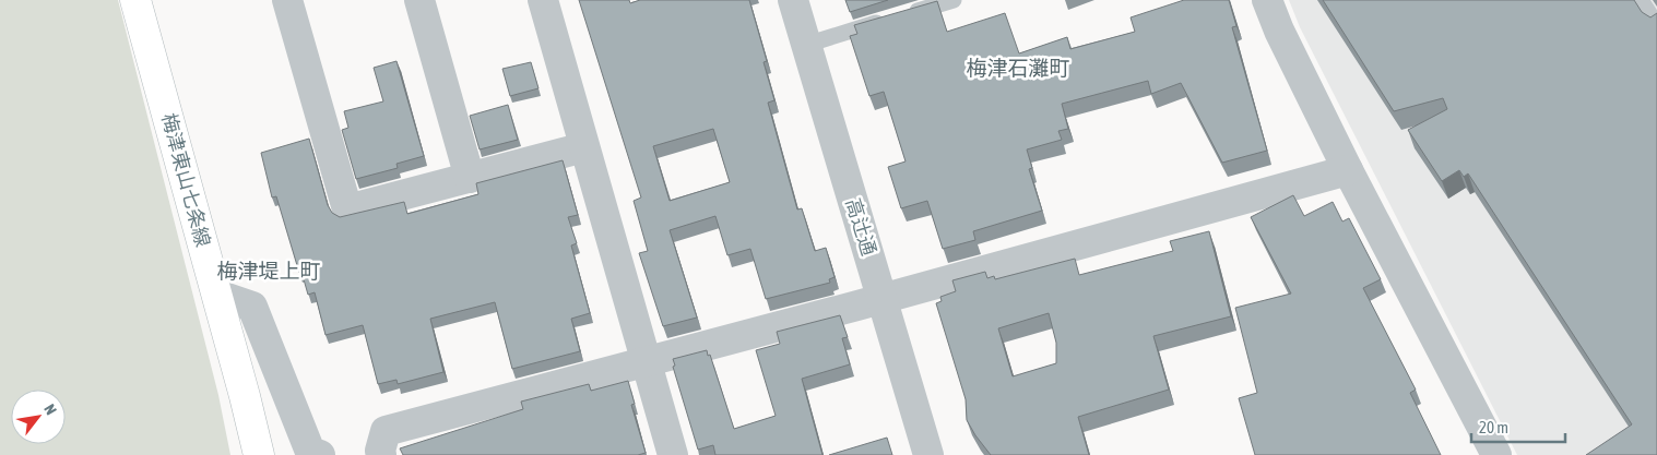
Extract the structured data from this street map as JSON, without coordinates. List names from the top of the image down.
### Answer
{
  "streets": {
    "main road": ["梅津東山七条線"],
    "street": ["高辻通"]
  },
  "districts": ["梅津石灘町", "梅津堤上町"],
  "scale_bar": "20 m",
  "north": "top right"
}
